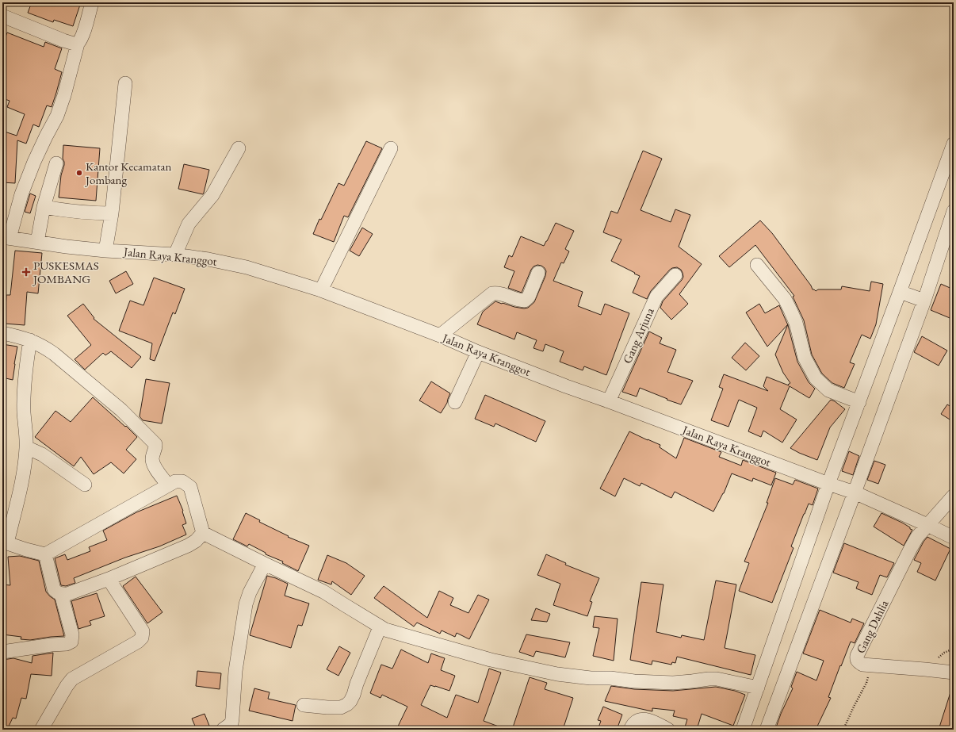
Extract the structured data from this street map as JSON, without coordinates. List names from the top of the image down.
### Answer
{
  "streets": {
    "street": ["Jalan Raya Kranggot", "Gang Arjuna", "Gang Dahlia"]
  },
  "crossings": [
    ["Jalan Raya Kranggot", "Gang Arjuna"],
    ["Jalan Raya Kranggot", "Gang Dahlia"]
  ],
  "places": {
    "other": ["Kantor Kecamatan Jombang"],
    "health": ["PUSKESMAS JOMBANG"]
  }
}
